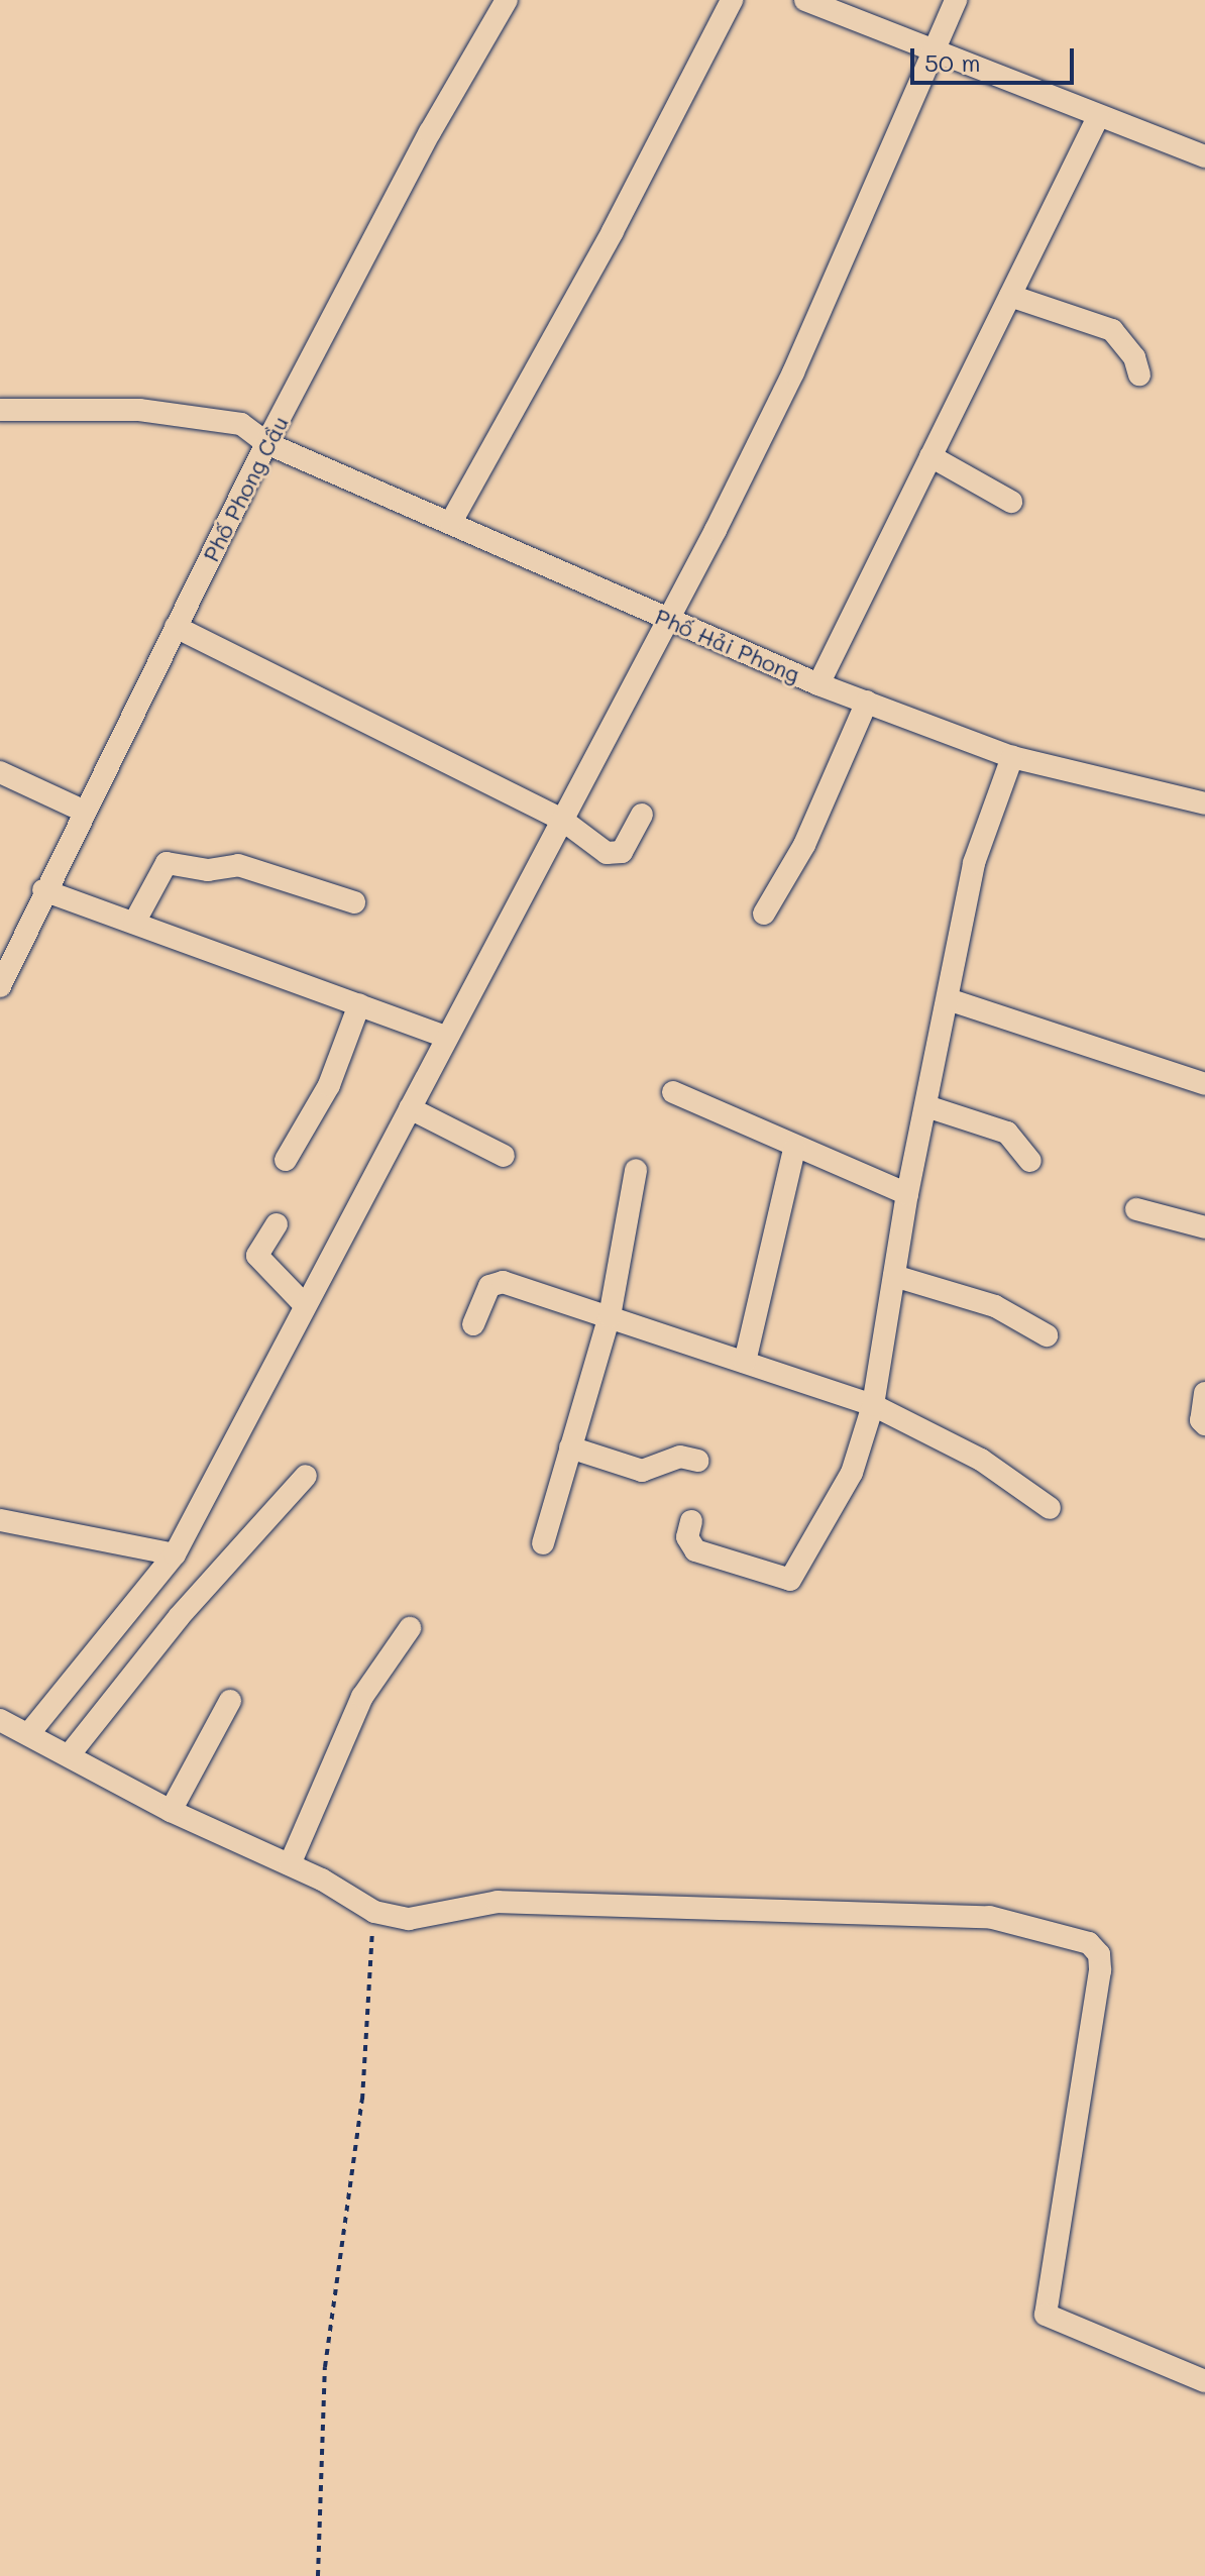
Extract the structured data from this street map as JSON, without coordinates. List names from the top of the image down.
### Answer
{
  "streets": {
    "street": ["Phố Phong Cầu", "Phố Hải Phong"]
  },
  "crossings": [
    ["Phố Phong Cầu", "Phố Hải Phong"]
  ],
  "scale_bar": "50 m"
}
